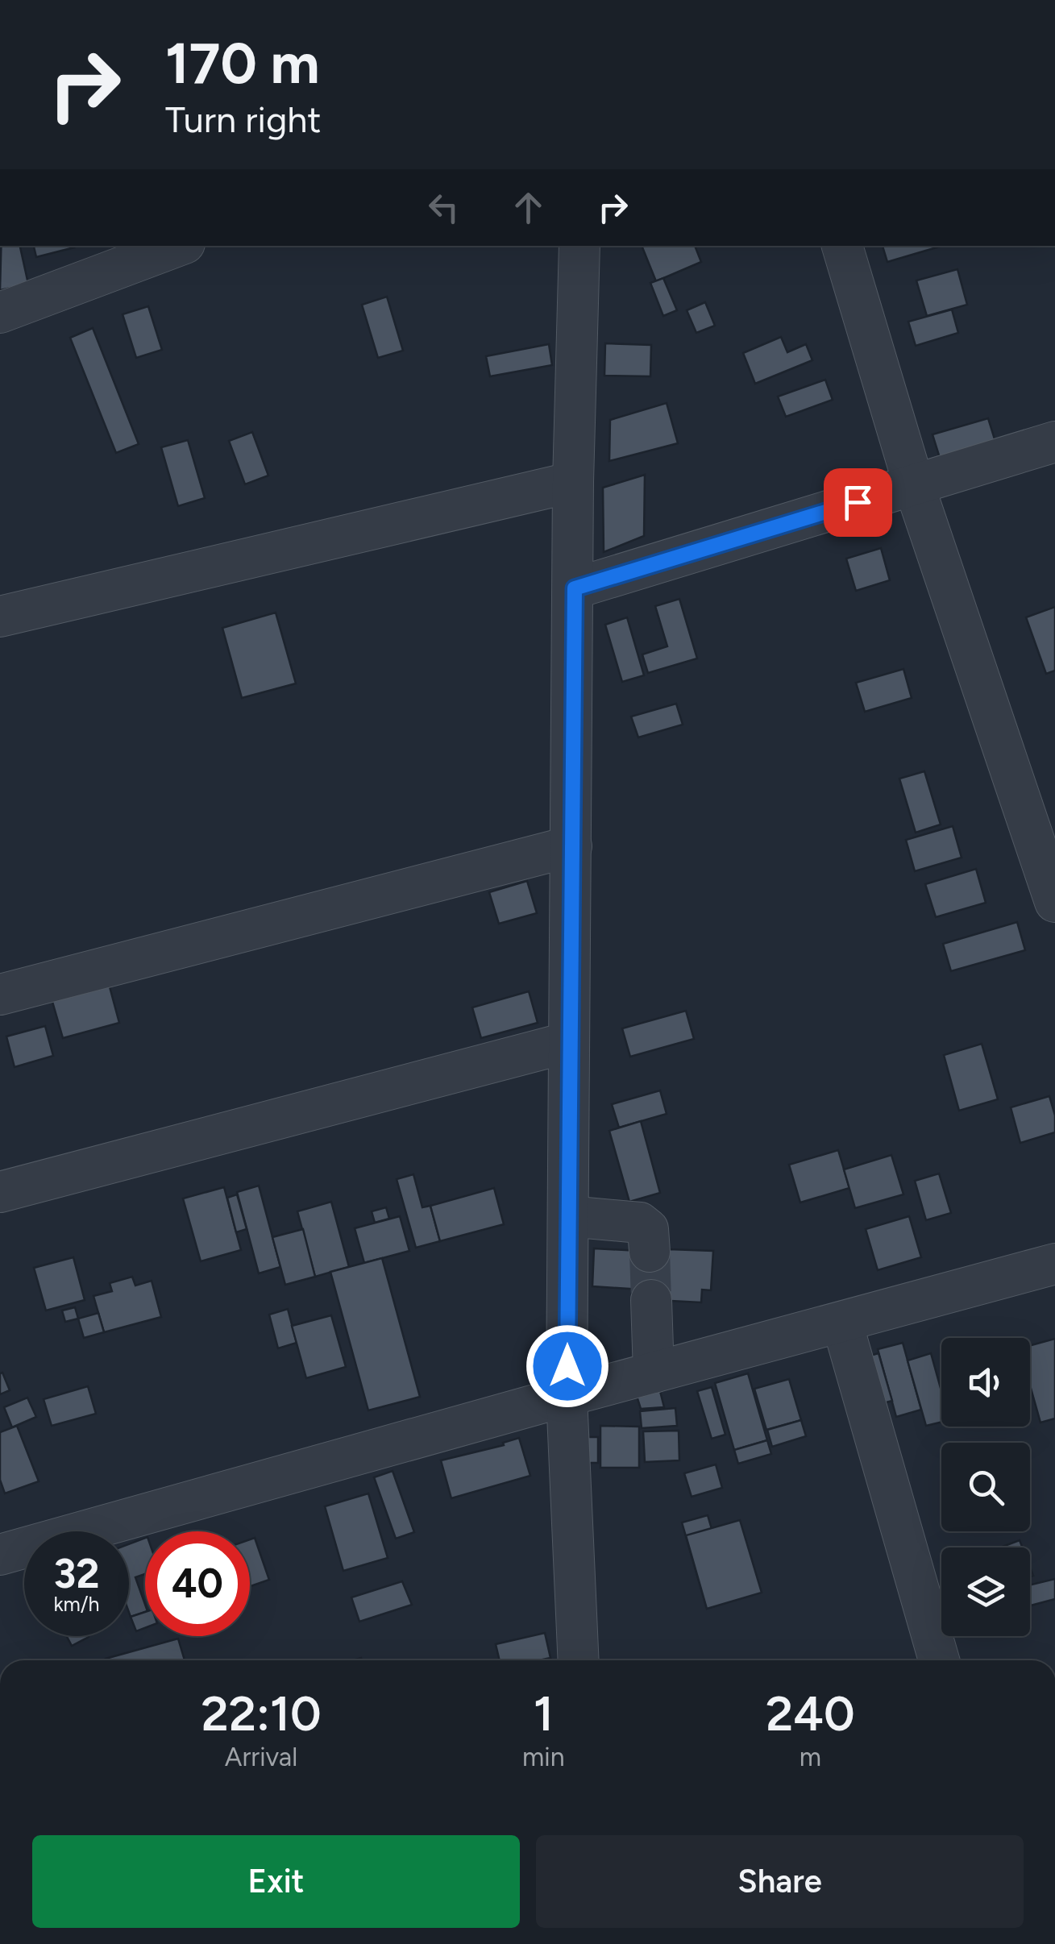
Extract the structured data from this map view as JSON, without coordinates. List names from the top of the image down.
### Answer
{
  "page": {
    "turn": ["170 m", "Turn right"],
    "speed": "32 km/h",
    "limit": "40",
    "eta": [
      "22:10",
      "Arrival",
      "1",
      "min",
      "240",
      "m"
    ],
    "buttons": ["Exit", "Share"]
  }
}
